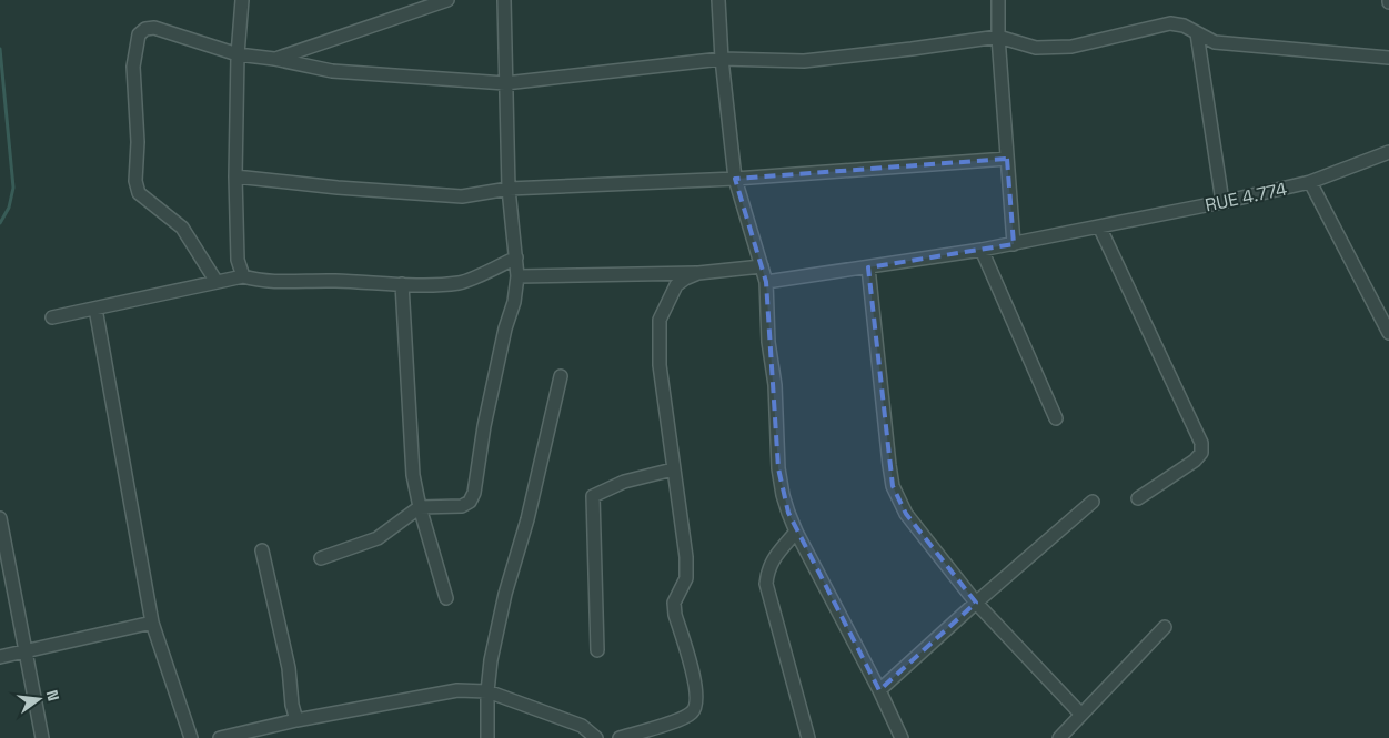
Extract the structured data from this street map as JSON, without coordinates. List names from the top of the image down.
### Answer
{
  "streets": {
    "street": ["RUE 4.774"]
  },
  "north": "right"
}
